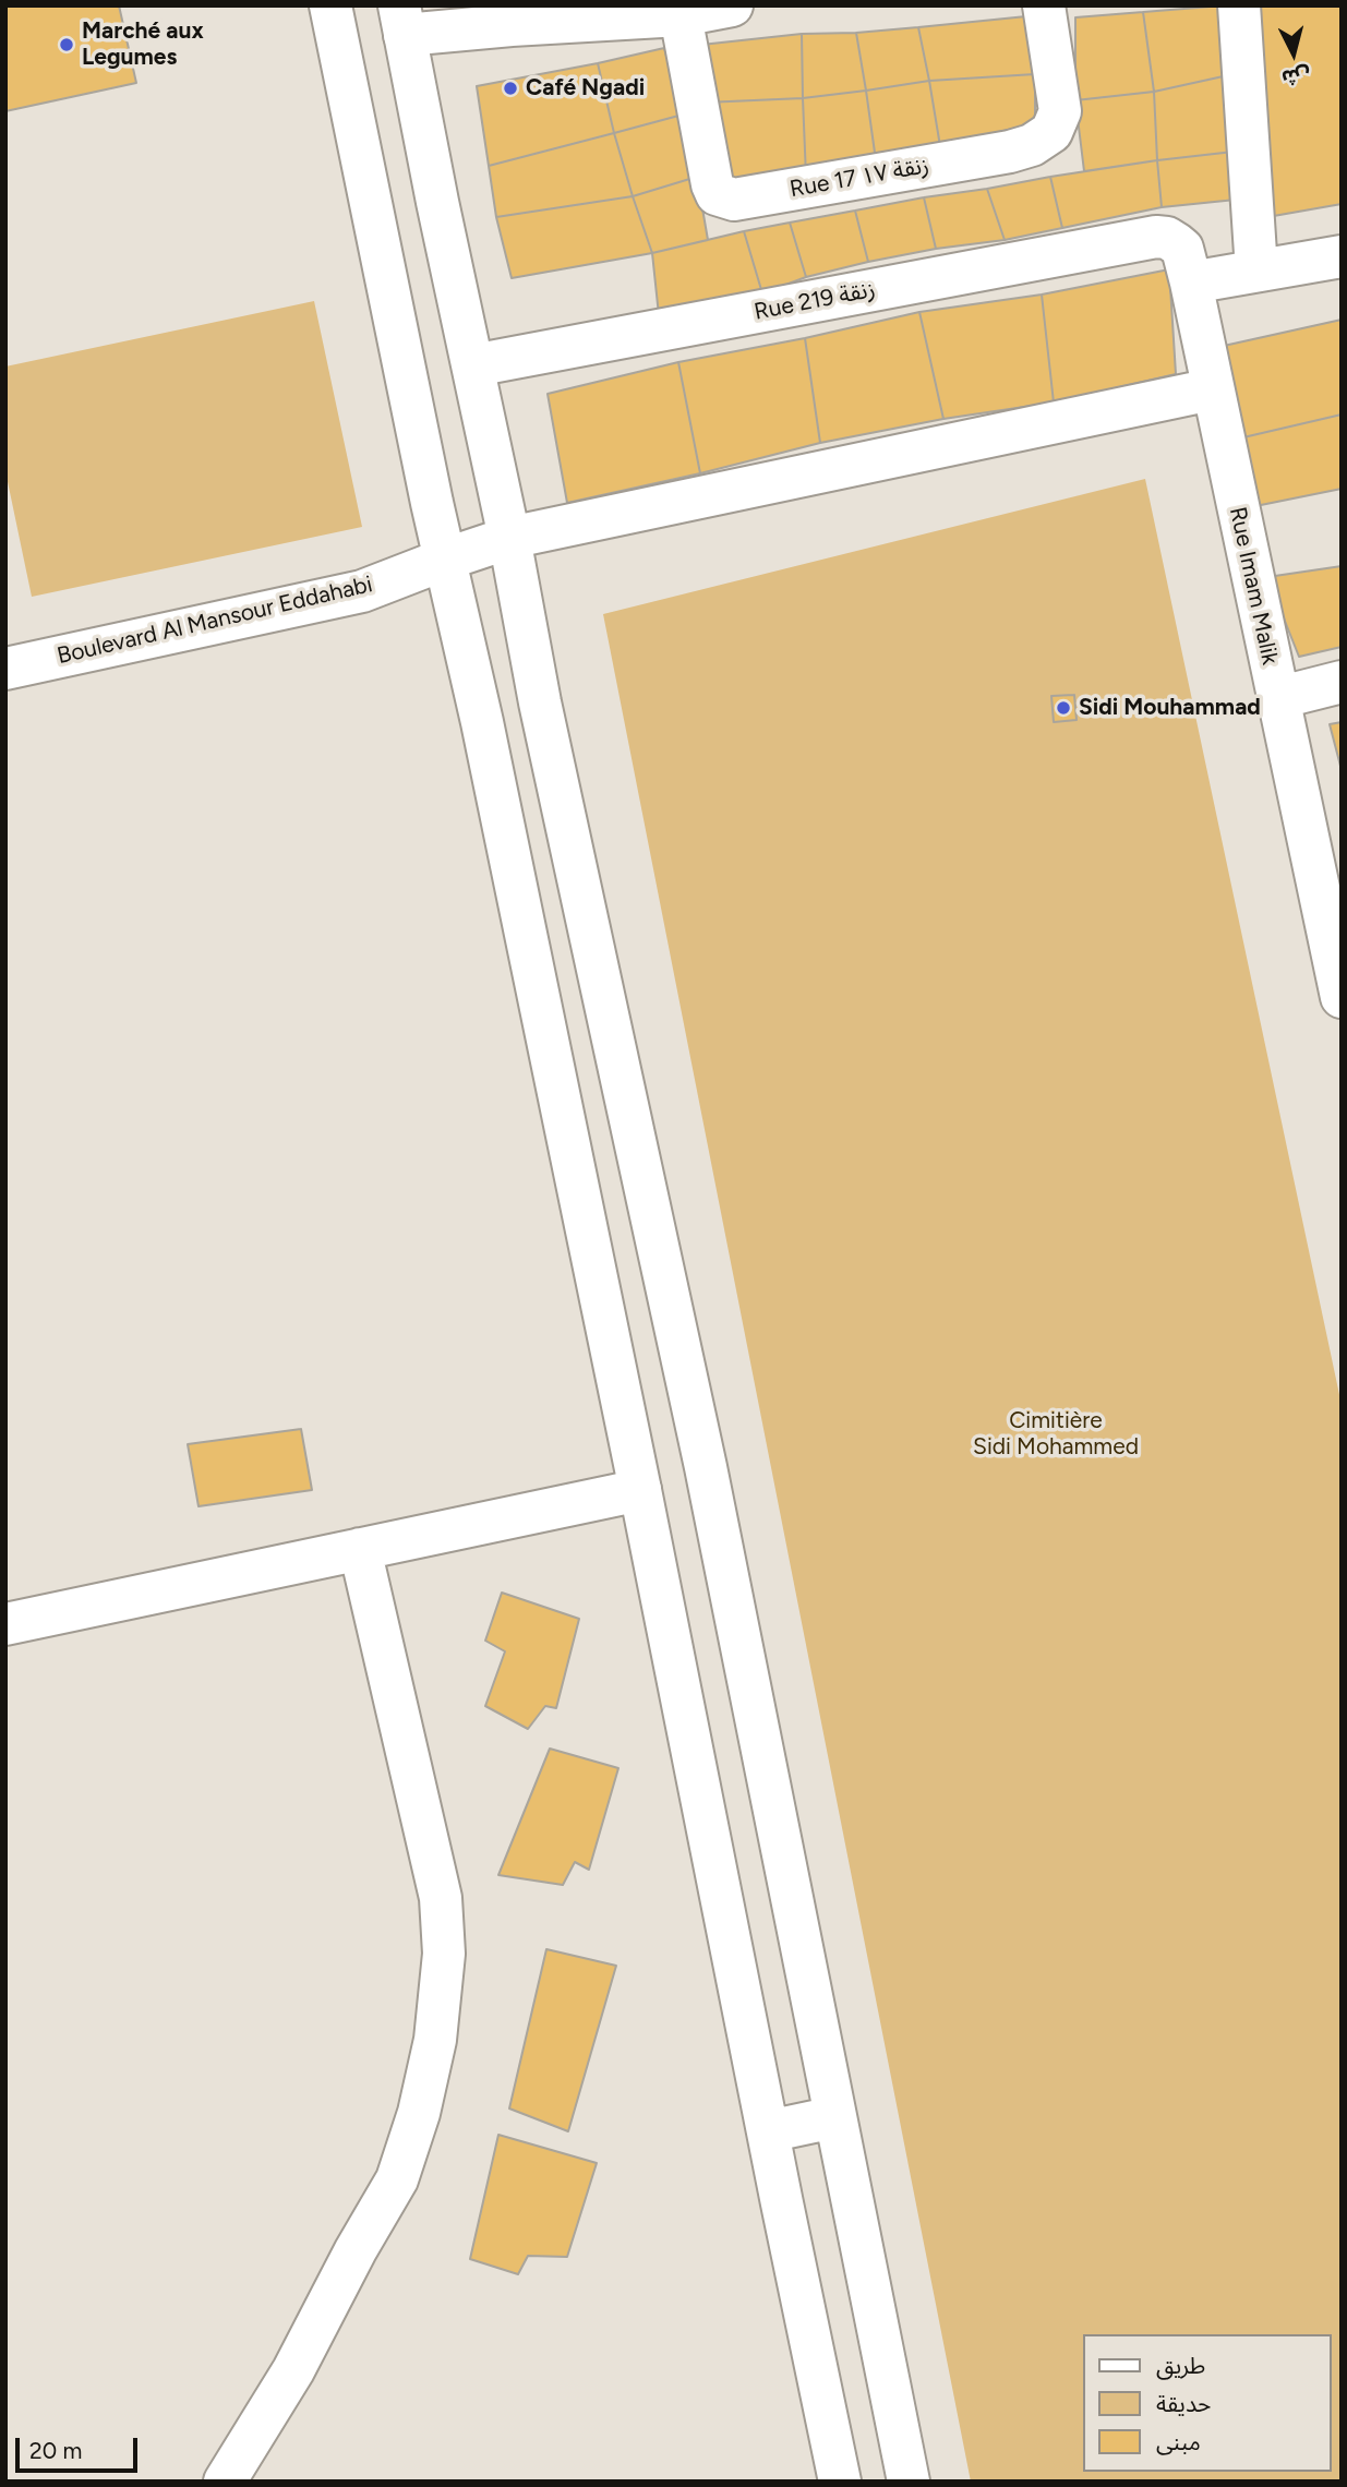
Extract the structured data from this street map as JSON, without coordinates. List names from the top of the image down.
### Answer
{
  "streets": {
    "main road": [
      "Rue 17 زنقة ١٧",
      "Rue 219 زنقة",
      "Rue Imam Malik",
      "Boulevard Al Mansour Eddahabi"
    ]
  },
  "crossings": [
    ["Rue 219 زنقة", "Rue Imam Malik"],
    ["Rue Imam Malik", "Boulevard Al Mansour Eddahabi"]
  ],
  "parks": ["Cimitière Sidi Mohammed"],
  "places": ["Marché aux Legumes", "Café Ngadi", "Sidi Mouhammad"],
  "legend": ["طريق", "حديقة", "مبنى"],
  "scale_bar": "20 m",
  "north": "bottom"
}
